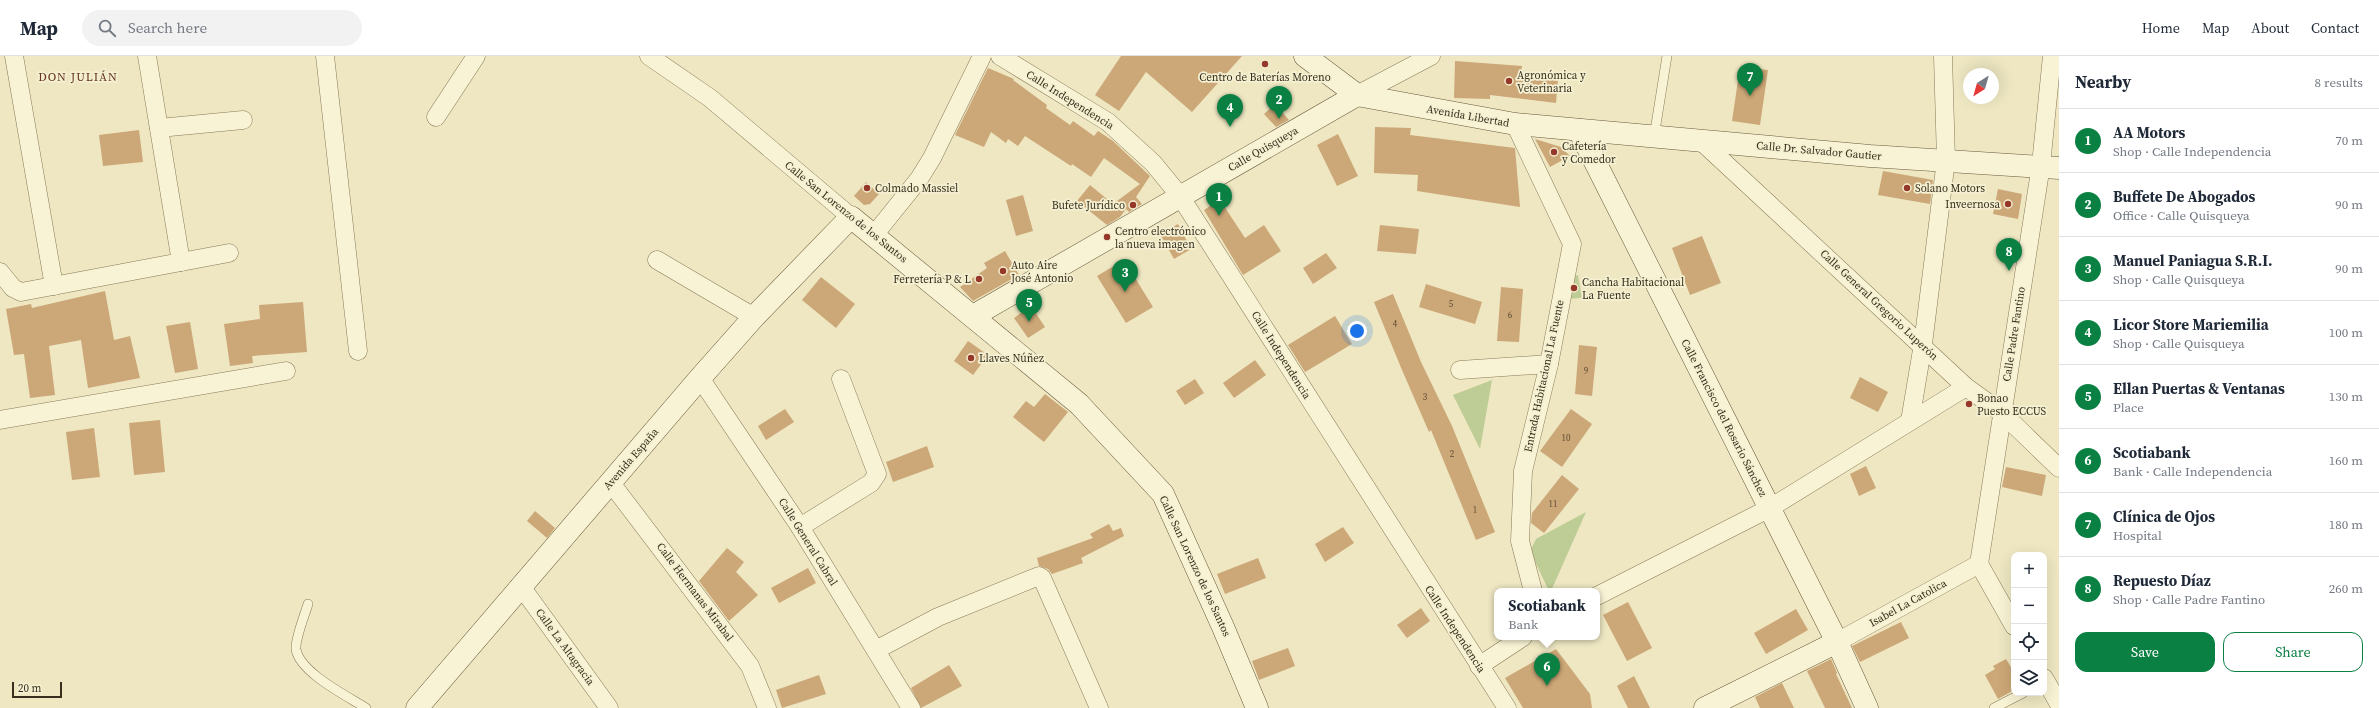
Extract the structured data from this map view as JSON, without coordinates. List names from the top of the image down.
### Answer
{
  "streets": {
    "street": [
      "Calle Independencia",
      "Avenida Libertad",
      "Calle Quisqueya",
      "Calle Dr. Salvador Gautier",
      "Calle San Lorenzo de los Santos",
      "Calle General Gregorio Luperón",
      "Calle Padre Fantino",
      "Entrada Habitacional La Fuente",
      "Calle Francisco del Rosario Sánchez",
      "Avenida España",
      "Calle General Cabral",
      "Calle Hermanas Mirabal",
      "Isabel La Catolica",
      "Calle La Altagracia"
    ]
  },
  "crossings": [
    ["Calle Independencia", "Calle Quisqueya"],
    ["Avenida Libertad", "Calle Quisqueya"],
    ["Avenida Libertad", "Calle Dr. Salvador Gautier"],
    ["Avenida Libertad", "Entrada Habitacional La Fuente"],
    ["Avenida Libertad", "Calle Francisco del Rosario Sánchez"],
    ["Calle Quisqueya", "Calle San Lorenzo de los Santos"],
    ["Calle Dr. Salvador Gautier", "Calle General Gregorio Luperón"],
    ["Calle Dr. Salvador Gautier", "Calle Padre Fantino"],
    ["Calle Dr. Salvador Gautier", "Calle Francisco del Rosario Sánchez"],
    ["Calle San Lorenzo de los Santos", "Avenida España"],
    ["Calle General Gregorio Luperón", "Calle Padre Fantino"],
    ["Calle Padre Fantino", "Isabel La Catolica"],
    ["Calle Francisco del Rosario Sánchez", "Isabel La Catolica"],
    ["Avenida España", "Calle General Cabral"],
    ["Avenida España", "Calle Hermanas Mirabal"],
    ["Avenida España", "Calle La Altagracia"]
  ],
  "districts": ["DON JULIÁN"],
  "places": [
    "Centro de Baterías Moreno",
    "Agronómica y Veterinaria",
    "Cafetería y Comedor",
    "Colmado Massiel",
    "Solano Motors",
    "Inveernosa",
    "Bufete Jurídico",
    "Centro electrónico la nueva imagen",
    "Auto Aire José Antonio",
    "Ferretería P & L",
    "Cancha Habitacional La Fuente",
    "Llaves Núñez",
    "Bonao Puesto ECCUS"
  ],
  "house_numbers": [
    "5",
    "6",
    "4",
    "9",
    "3",
    "10",
    "2",
    "11",
    "1"
  ],
  "scale_bar": "20 m",
  "north": "bottom left",
  "page": {
    "header": "Map",
    "search": "Search here",
    "nav": [
      "Home",
      "Map",
      "About",
      "Contact"
    ],
    "heading": ["Nearby", "8 results"],
    "pins": [
      "7",
      "2",
      "4",
      "1",
      "8",
      "3",
      "5",
      "6"
    ],
    "list": [
      {
        "mark": "1",
        "name": "AA Motors",
        "note": "Shop · Calle Independencia",
        "value": "70 m"
      },
      {
        "mark": "2",
        "name": "Buffete De Abogados",
        "note": "Office · Calle Quisqueya",
        "value": "90 m"
      },
      {
        "mark": "3",
        "name": "Manuel Paniagua S.R.I.",
        "note": "Shop · Calle Quisqueya",
        "value": "90 m"
      },
      {
        "mark": "4",
        "name": "Licor Store Mariemilia",
        "note": "Shop · Calle Quisqueya",
        "value": "100 m"
      },
      {
        "mark": "5",
        "name": "Ellan Puertas & Ventanas",
        "note": "Place",
        "value": "130 m"
      },
      {
        "mark": "6",
        "name": "Scotiabank",
        "note": "Bank · Calle Independencia",
        "value": "160 m"
      },
      {
        "mark": "7",
        "name": "Clínica de Ojos",
        "note": "Hospital",
        "value": "180 m"
      },
      {
        "mark": "8",
        "name": "Repuesto Díaz",
        "note": "Shop · Calle Padre Fantino",
        "value": "260 m"
      }
    ],
    "map_buttons": ["+", "−"],
    "popup": ["Scotiabank", "Bank"],
    "buttons": ["Save", "Share"],
    "scale": "20 m"
  }
}
